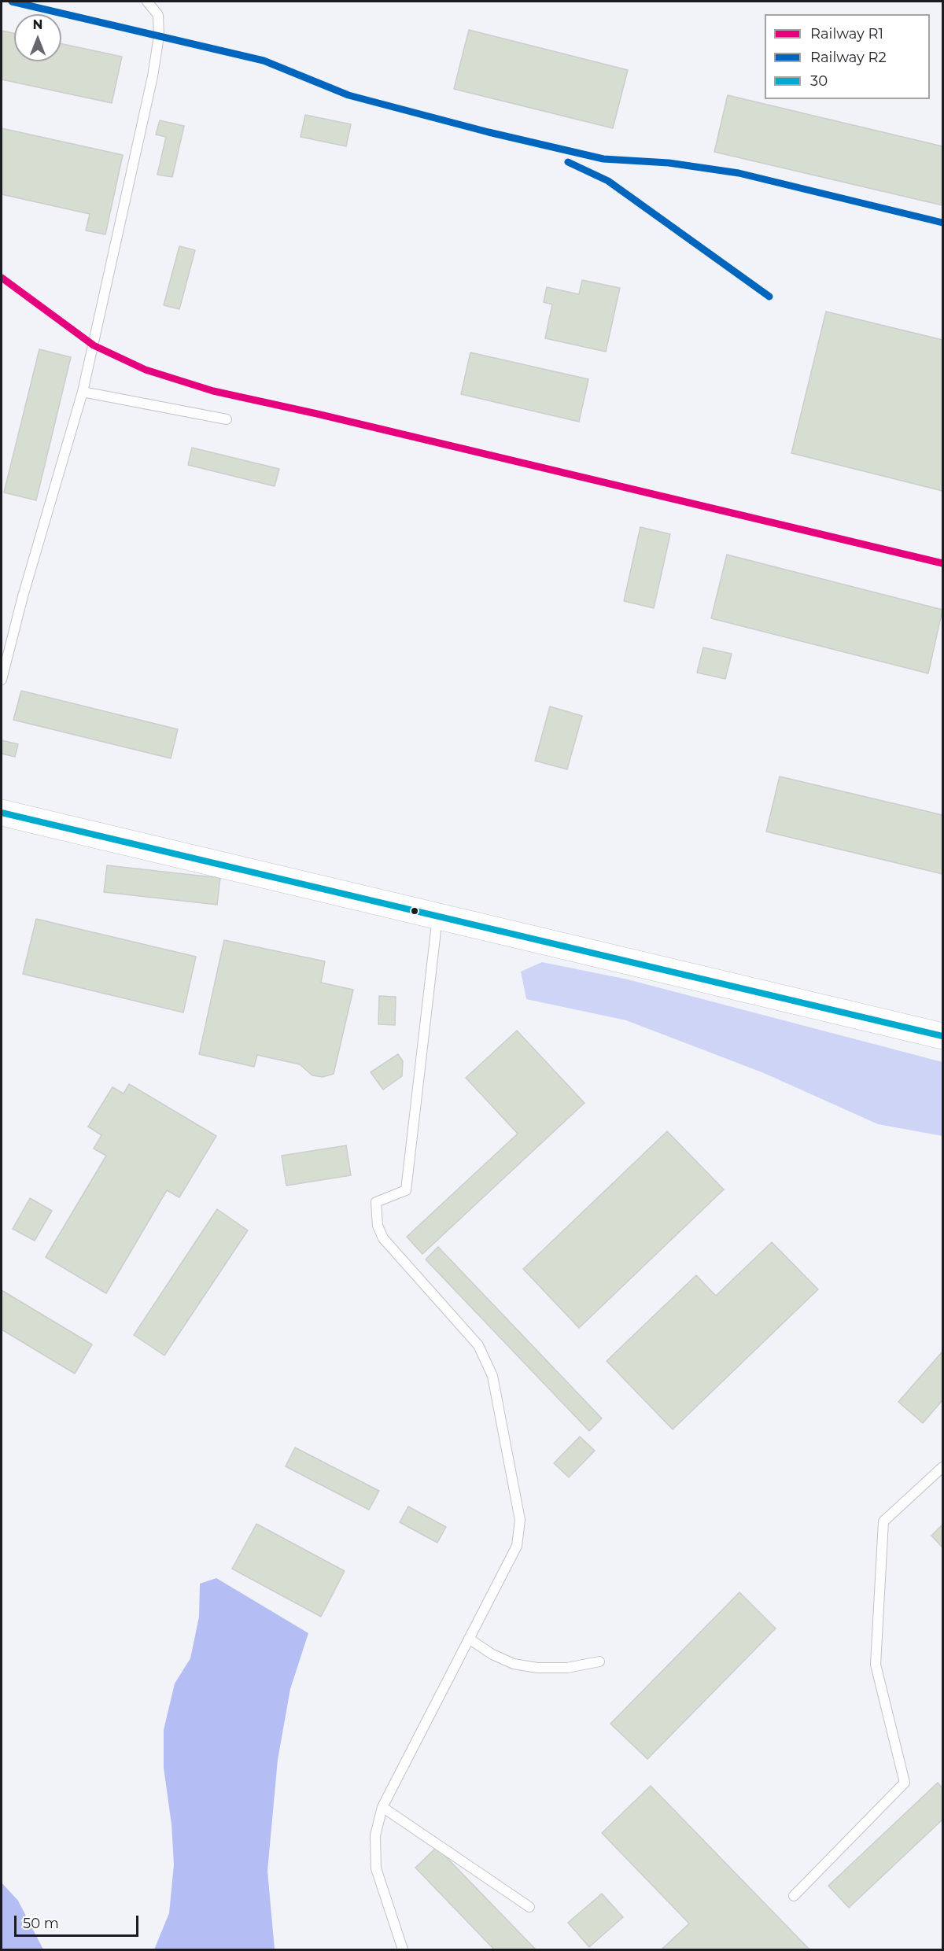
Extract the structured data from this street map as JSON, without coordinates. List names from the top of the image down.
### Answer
{
  "lines": ["rail line R2", "rail line R1", "transit line 30"],
  "legend": ["Railway R1", "Railway R2", "30"],
  "scale_bar": "50 m",
  "north": "top"
}
